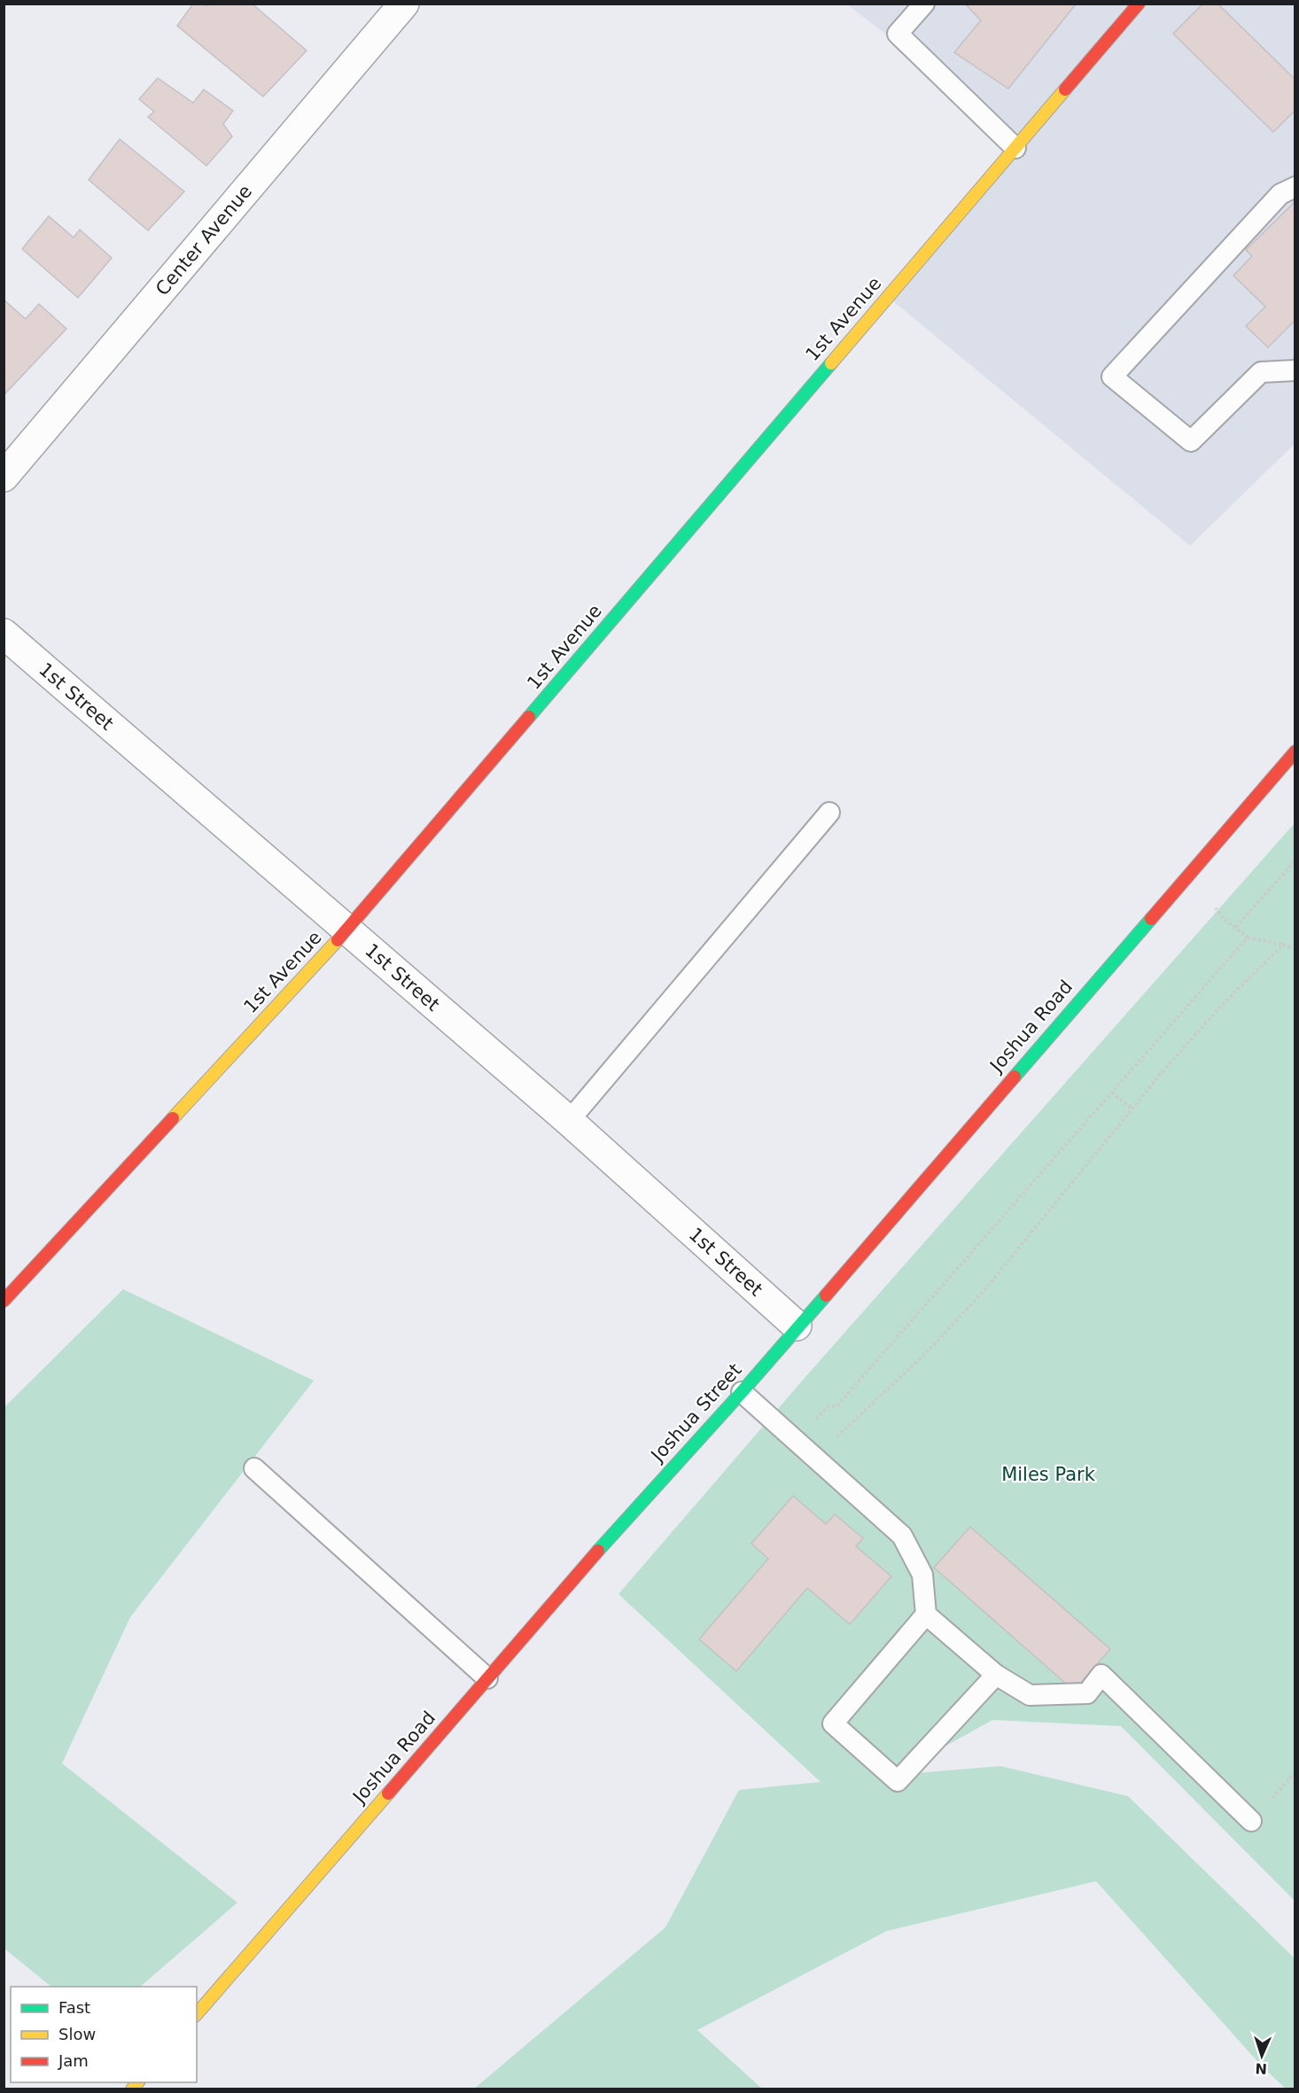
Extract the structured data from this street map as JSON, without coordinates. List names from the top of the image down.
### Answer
{
  "streets": {
    "street": [
      "Center Avenue",
      "1st Avenue",
      "1st Street",
      "Joshua Road",
      "Joshua Street"
    ]
  },
  "crossings": [
    ["1st Avenue", "1st Street"],
    ["1st Street", "Joshua Road"],
    ["1st Street", "Joshua Street"],
    ["Joshua Road", "Joshua Street"]
  ],
  "parks": ["Miles Park"],
  "legend": ["Fast", "Slow", "Jam"],
  "north": "bottom"
}
